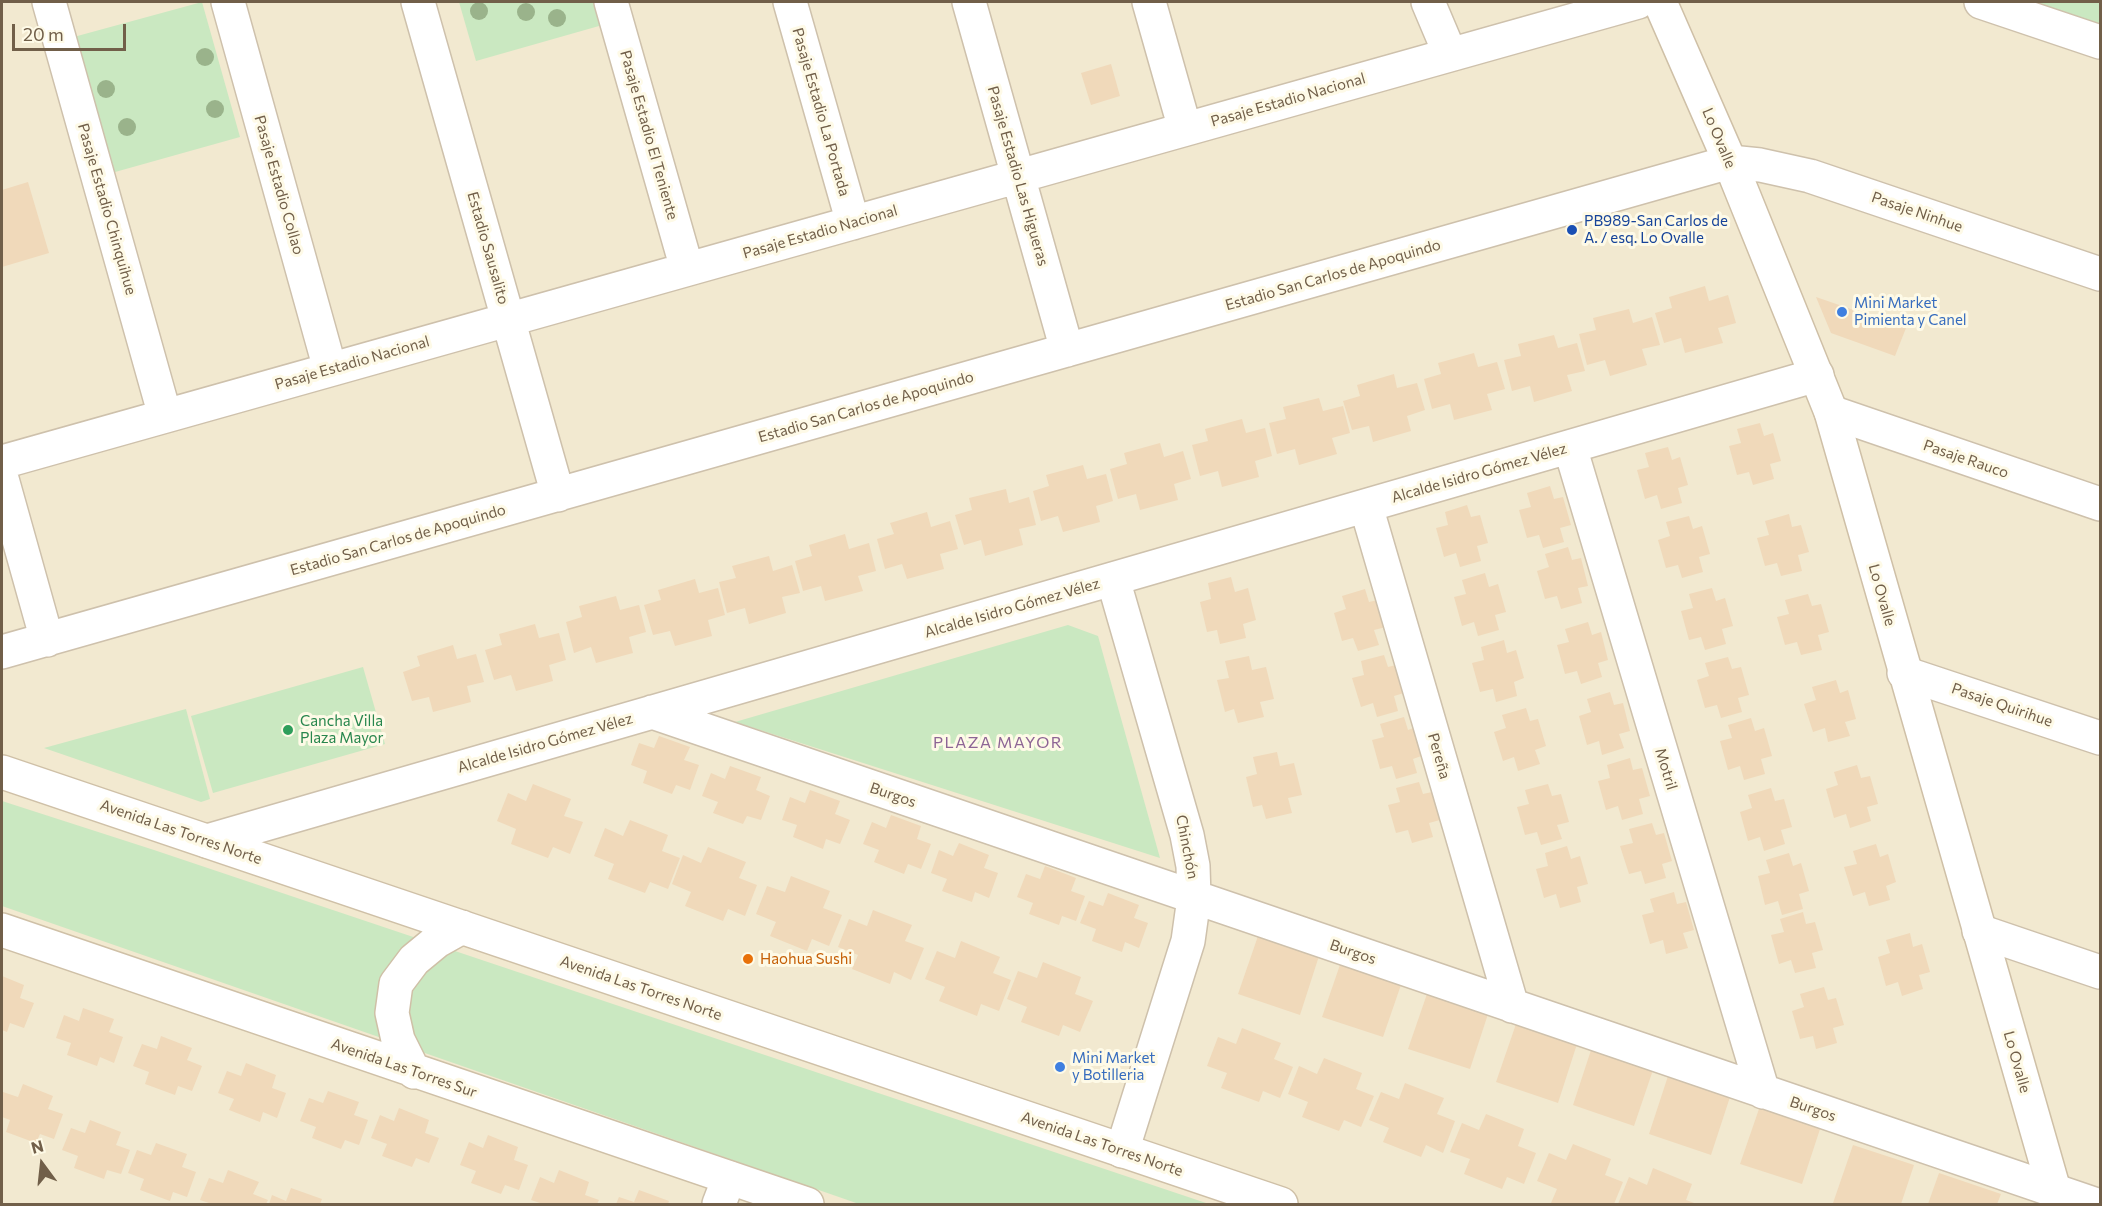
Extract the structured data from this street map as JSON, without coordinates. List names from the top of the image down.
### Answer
{
  "streets": {
    "street": [
      "Pasaje Estadio Nacional",
      "Pasaje Estadio La Portada",
      "Pasaje Estadio El Teniente",
      "Lo Ovalle",
      "Pasaje Estadio Las Higueras",
      "Pasaje Estadio Collao",
      "Pasaje Estadio Chinquihue",
      "Pasaje Ninhue",
      "Estadio Sausalito",
      "Estadio San Carlos de Apoquindo",
      "Pasaje Rauco",
      "Alcalde Isidro Gómez Vélez",
      "Pasaje Quirihue",
      "Pereña",
      "Motril",
      "Burgos",
      "Avenida Las Torres Norte",
      "Chinchón",
      "Avenida Las Torres Sur"
    ]
  },
  "crossings": [
    ["Pasaje Estadio Nacional", "Pasaje Estadio La Portada"],
    ["Pasaje Estadio Nacional", "Pasaje Estadio El Teniente"],
    ["Pasaje Estadio Nacional", "Pasaje Estadio Las Higueras"],
    ["Pasaje Estadio Nacional", "Pasaje Estadio Collao"],
    ["Pasaje Estadio Nacional", "Pasaje Estadio Chinquihue"],
    ["Pasaje Estadio Nacional", "Estadio Sausalito"],
    ["Lo Ovalle", "Pasaje Ninhue"],
    ["Lo Ovalle", "Estadio San Carlos de Apoquindo"],
    ["Lo Ovalle", "Pasaje Rauco"],
    ["Lo Ovalle", "Alcalde Isidro Gómez Vélez"],
    ["Lo Ovalle", "Pasaje Quirihue"],
    ["Lo Ovalle", "Burgos"],
    ["Pasaje Estadio Las Higueras", "Estadio San Carlos de Apoquindo"],
    ["Pasaje Ninhue", "Estadio San Carlos de Apoquindo"],
    ["Estadio Sausalito", "Estadio San Carlos de Apoquindo"],
    ["Alcalde Isidro Gómez Vélez", "Pereña"],
    ["Alcalde Isidro Gómez Vélez", "Motril"],
    ["Alcalde Isidro Gómez Vélez", "Burgos"],
    ["Alcalde Isidro Gómez Vélez", "Avenida Las Torres Norte"],
    ["Alcalde Isidro Gómez Vélez", "Chinchón"],
    ["Pereña", "Burgos"],
    ["Motril", "Burgos"],
    ["Burgos", "Chinchón"],
    ["Avenida Las Torres Norte", "Chinchón"]
  ],
  "districts": ["PLAZA MAYOR"],
  "places": [
    "PB989-San Carlos de A. / esq. Lo Ovalle",
    "Mini Market Pimienta y Canel",
    "Cancha Villa Plaza Mayor",
    "Haohua Sushi",
    "Mini Market y Botilleria"
  ],
  "scale_bar": "20 m",
  "north": "top"
}
